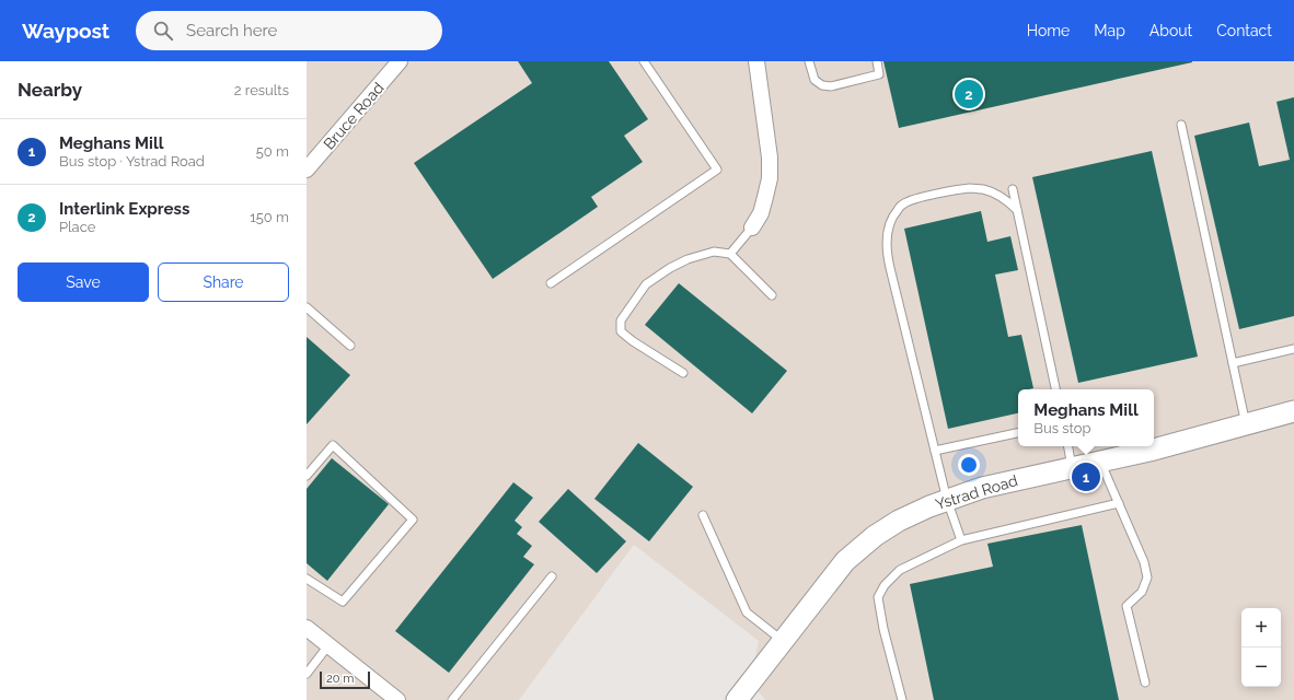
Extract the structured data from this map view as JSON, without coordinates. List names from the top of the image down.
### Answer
{
  "streets": {
    "street": ["Bruce Road", "Ystrad Road"]
  },
  "scale_bar": "20 m",
  "page": {
    "header": "Waypost",
    "search": "Search here",
    "nav": [
      "Home",
      "Map",
      "About",
      "Contact"
    ],
    "heading": ["Nearby", "2 results"],
    "pins": ["2", "1"],
    "list": [
      {
        "mark": "1",
        "name": "Meghans Mill",
        "note": "Bus stop · Ystrad Road",
        "value": "50 m"
      },
      {
        "mark": "2",
        "name": "Interlink Express",
        "note": "Place",
        "value": "150 m"
      }
    ],
    "buttons": ["Save", "Share"],
    "popup": ["Meghans Mill", "Bus stop"],
    "map_buttons": ["+", "−"],
    "scale": "20 m"
  }
}
